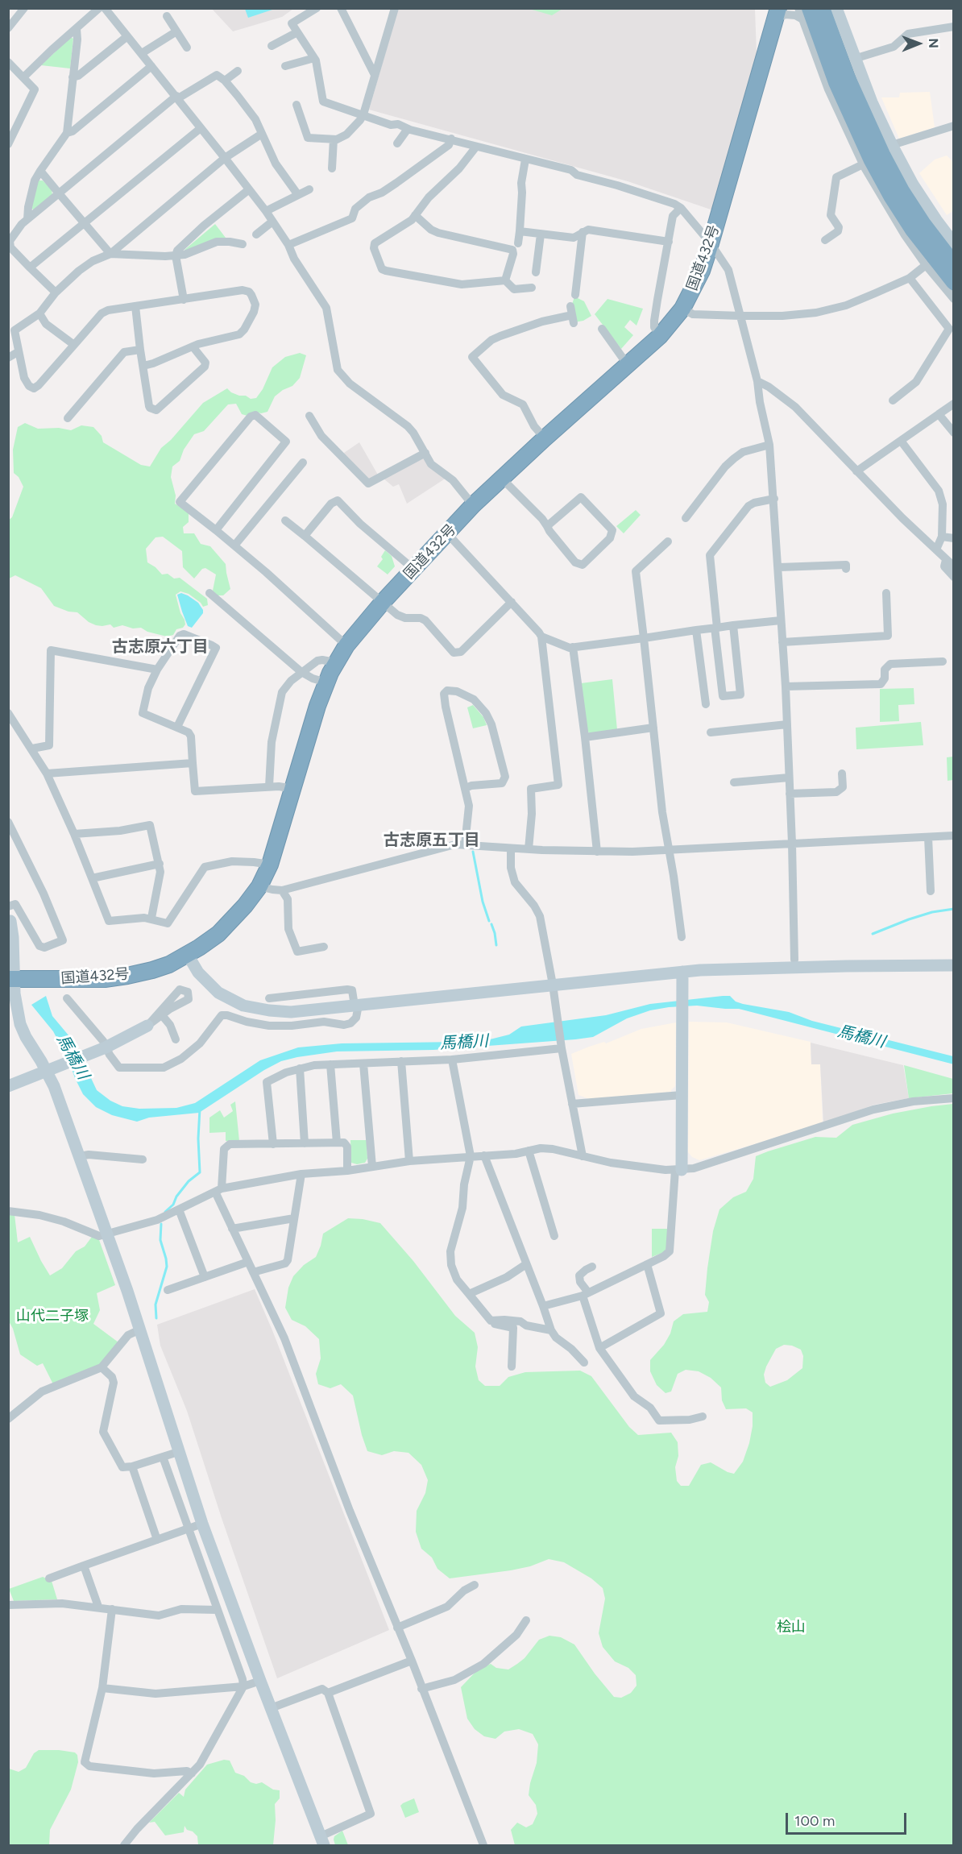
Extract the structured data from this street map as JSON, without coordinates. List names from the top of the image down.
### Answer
{
  "streets": {
    "highway": ["国道432号"]
  },
  "districts": ["古志原六丁目", "古志原五丁目"],
  "water": ["馬橋川"],
  "parks": ["山代二子塚", "桧山"],
  "scale_bar": "100 m",
  "north": "right"
}
